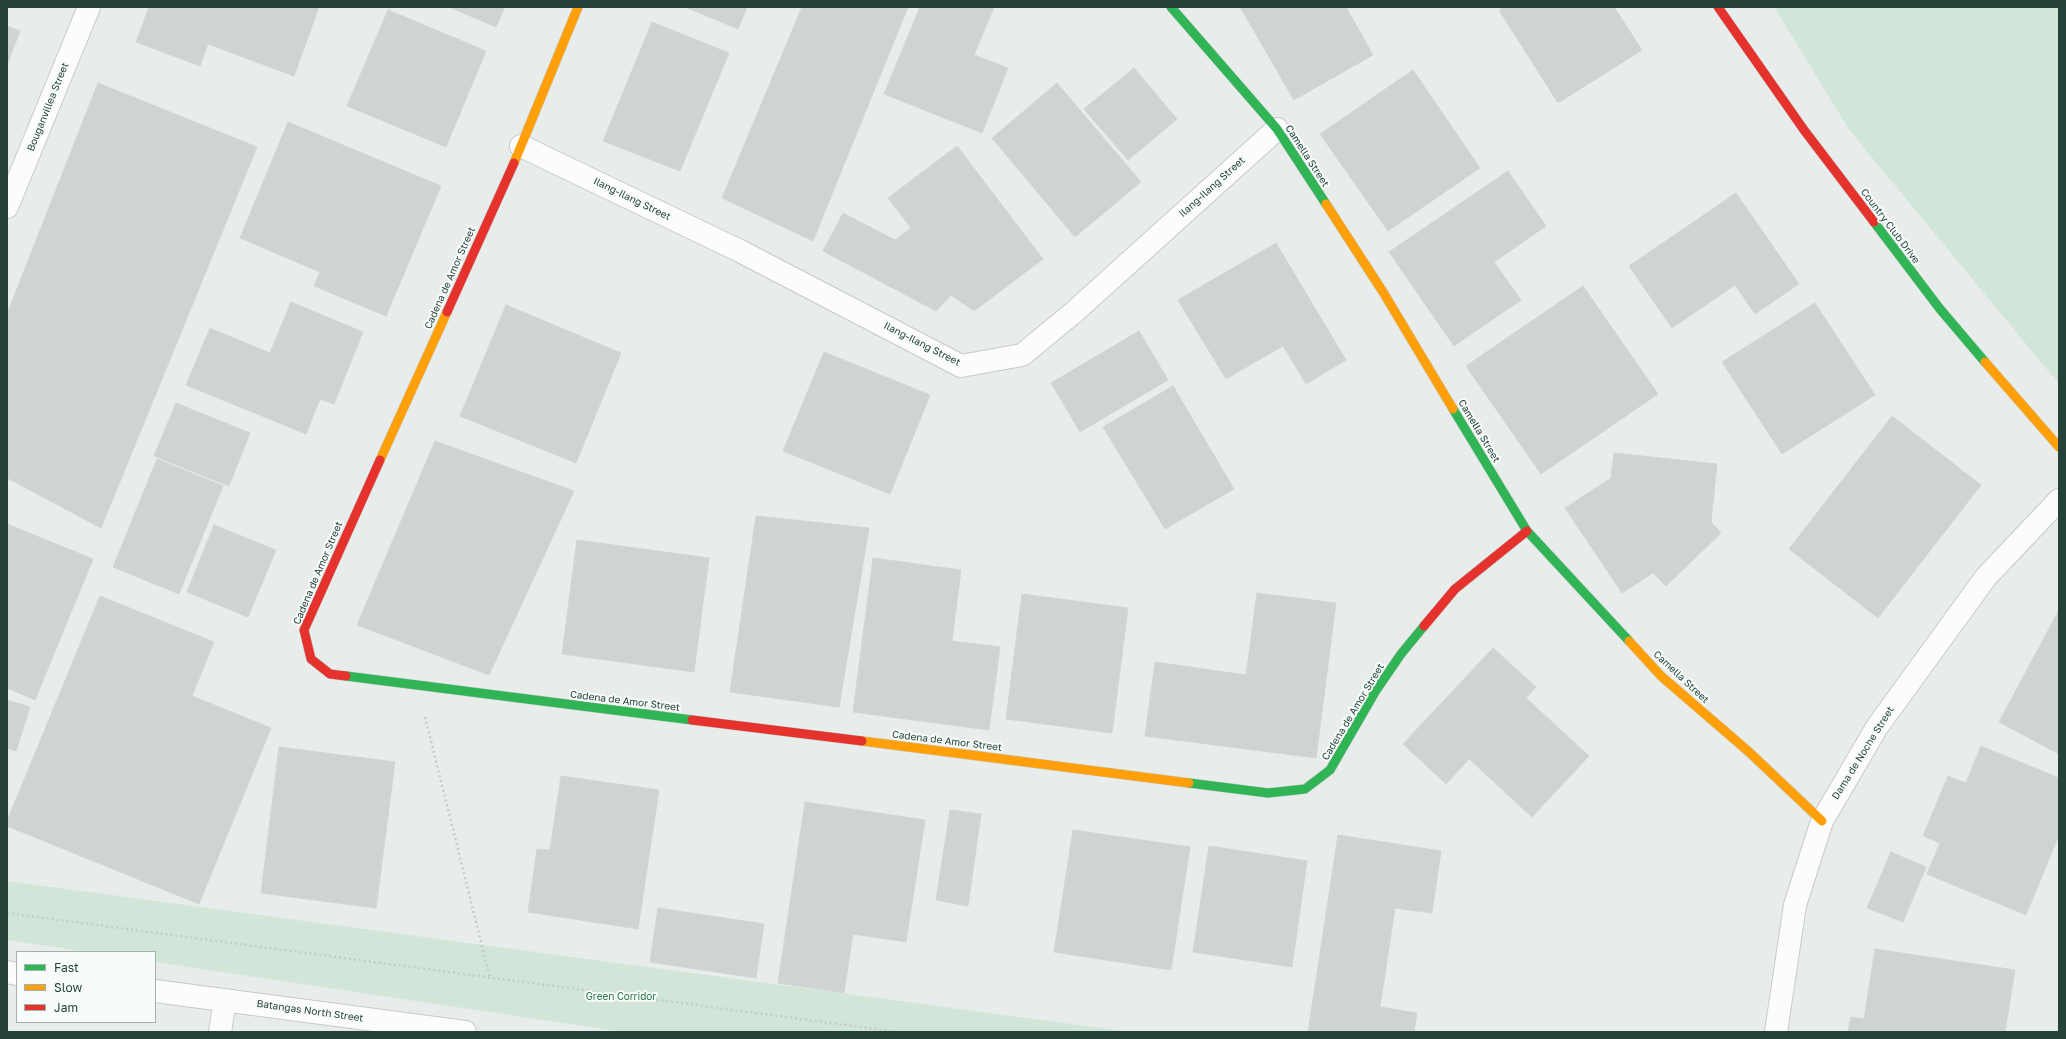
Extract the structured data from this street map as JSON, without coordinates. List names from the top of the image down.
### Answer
{
  "streets": {
    "street": [
      "Bouganvillea Street",
      "Camella Street",
      "Ilang-Ilang Street",
      "Country Club Drive",
      "Cadena de Amor Street",
      "Dama de Noche Street",
      "Batangas North Street"
    ]
  },
  "crossings": [
    ["Camella Street", "Ilang-Ilang Street"],
    ["Camella Street", "Cadena de Amor Street"],
    ["Camella Street", "Dama de Noche Street"],
    ["Ilang-Ilang Street", "Cadena de Amor Street"]
  ],
  "parks": ["Green Corridor"],
  "legend": ["Fast", "Slow", "Jam"]
}
